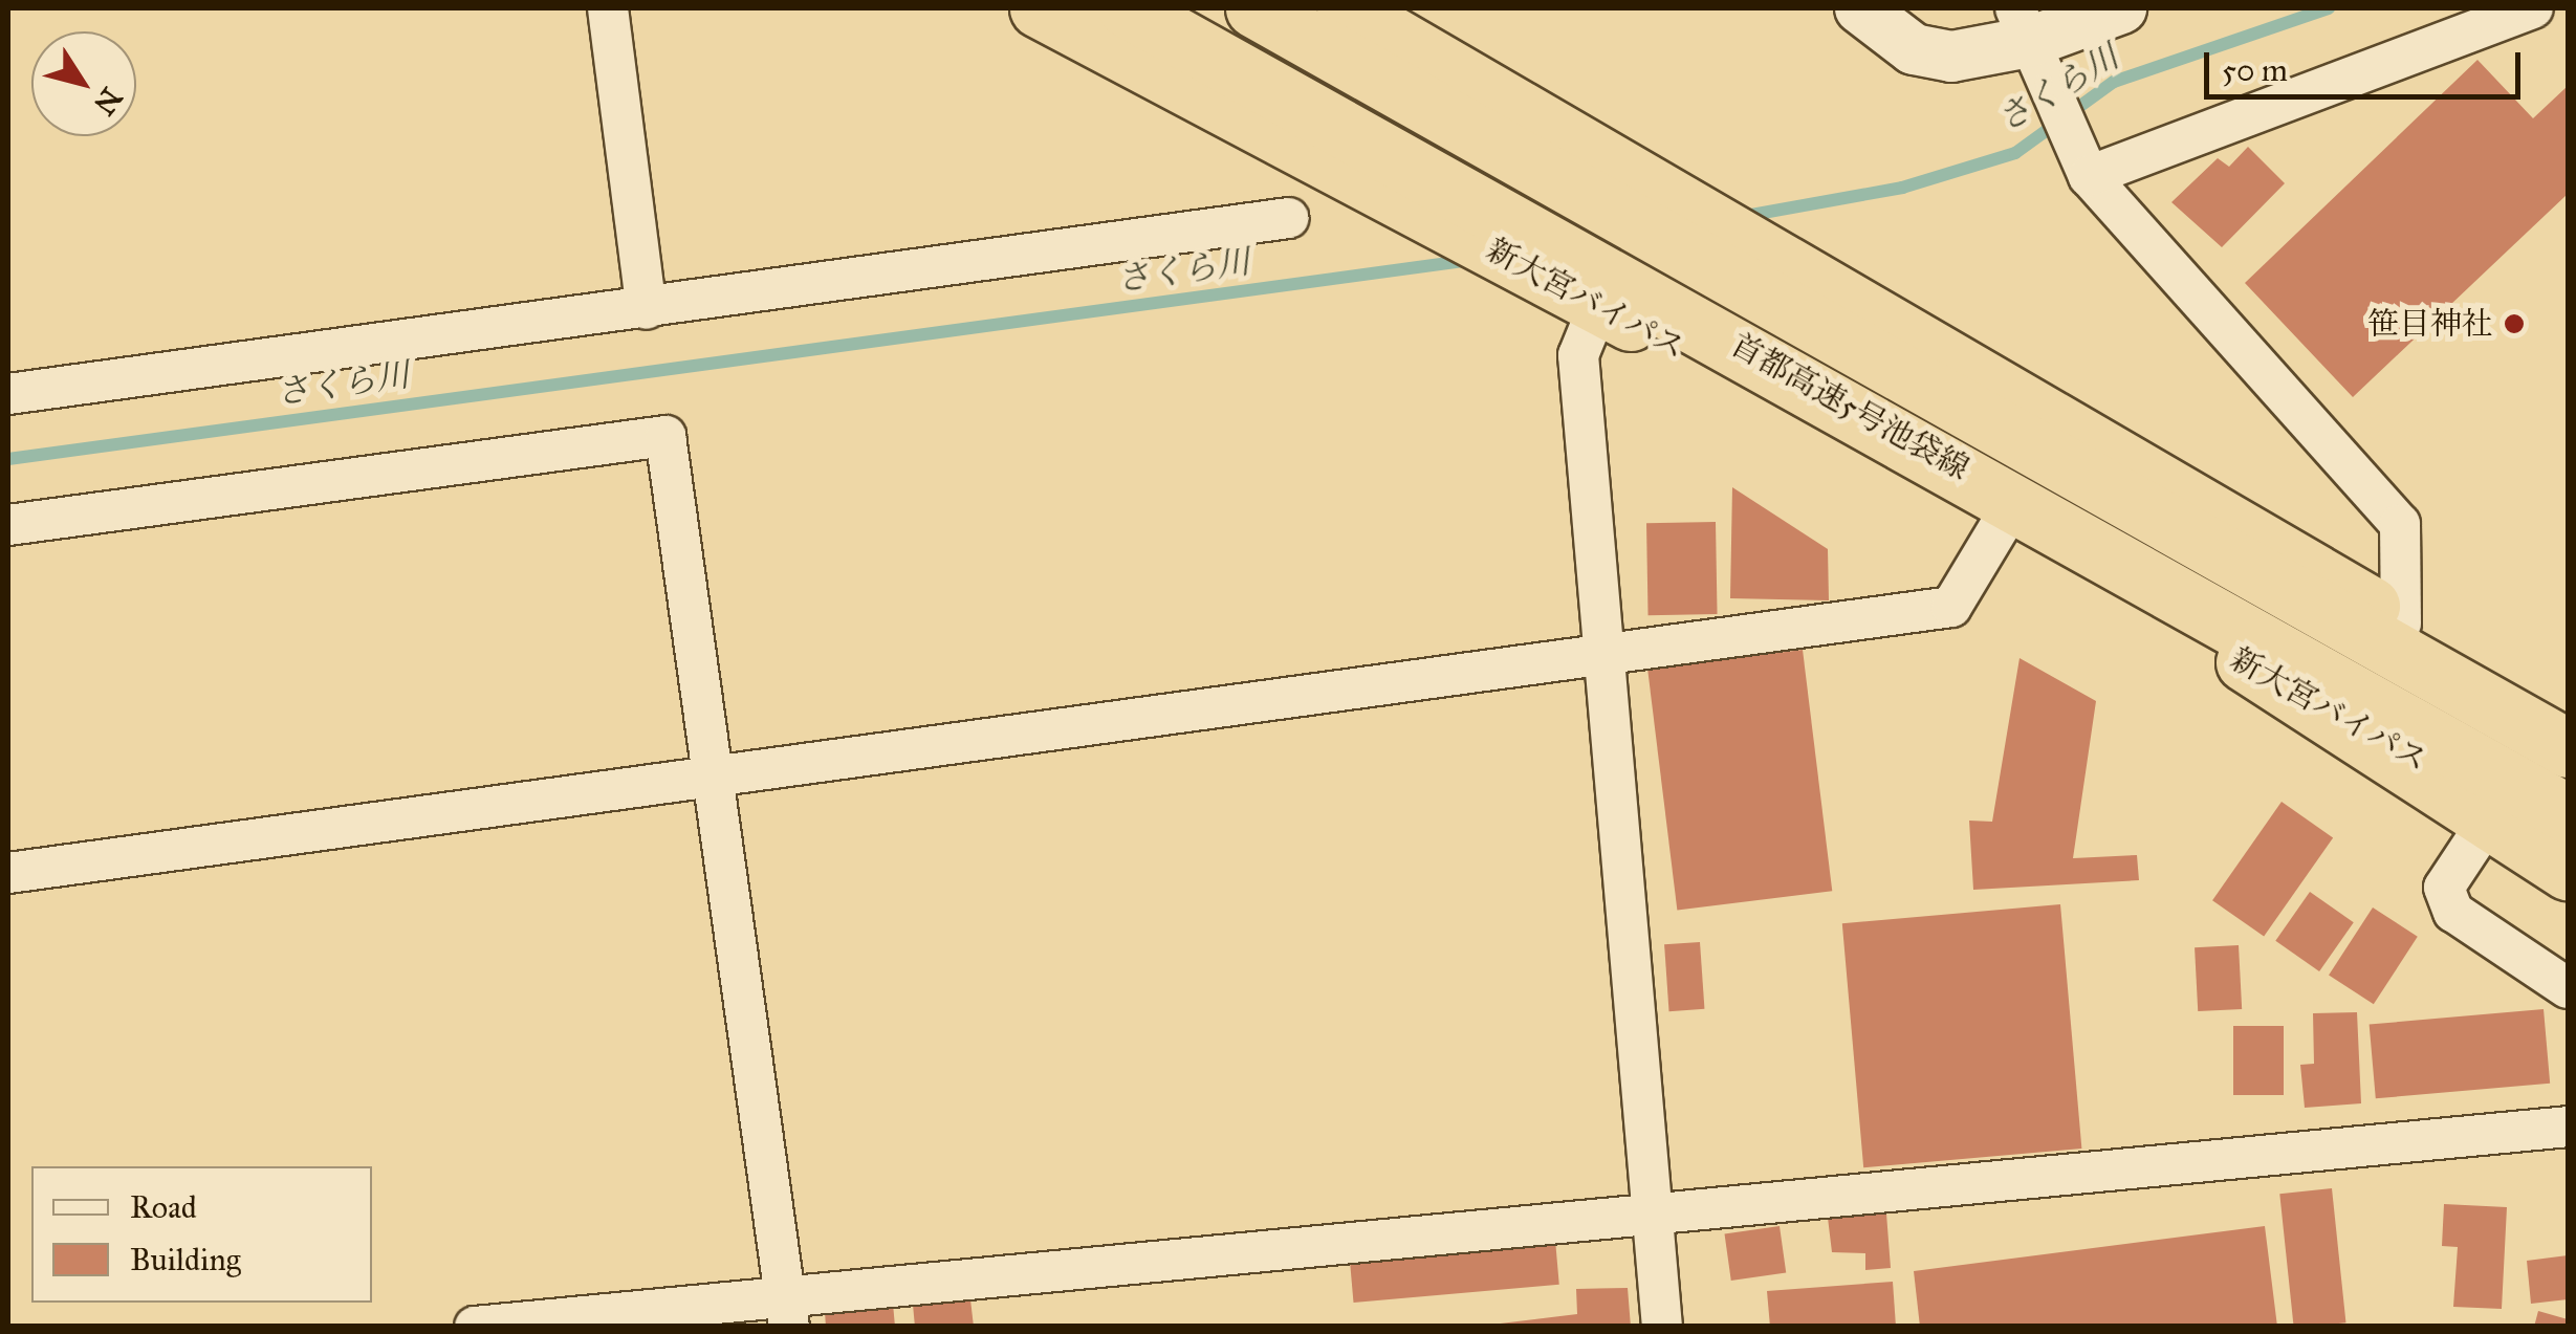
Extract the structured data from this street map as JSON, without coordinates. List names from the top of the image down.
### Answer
{
  "streets": {
    "highway": ["新大宮バイパス", "首都高速5号池袋線"]
  },
  "water": ["さくら川"],
  "places": ["笹目神社"],
  "legend": ["Road", "Building"],
  "scale_bar": "50 m",
  "north": "bottom right"
}
